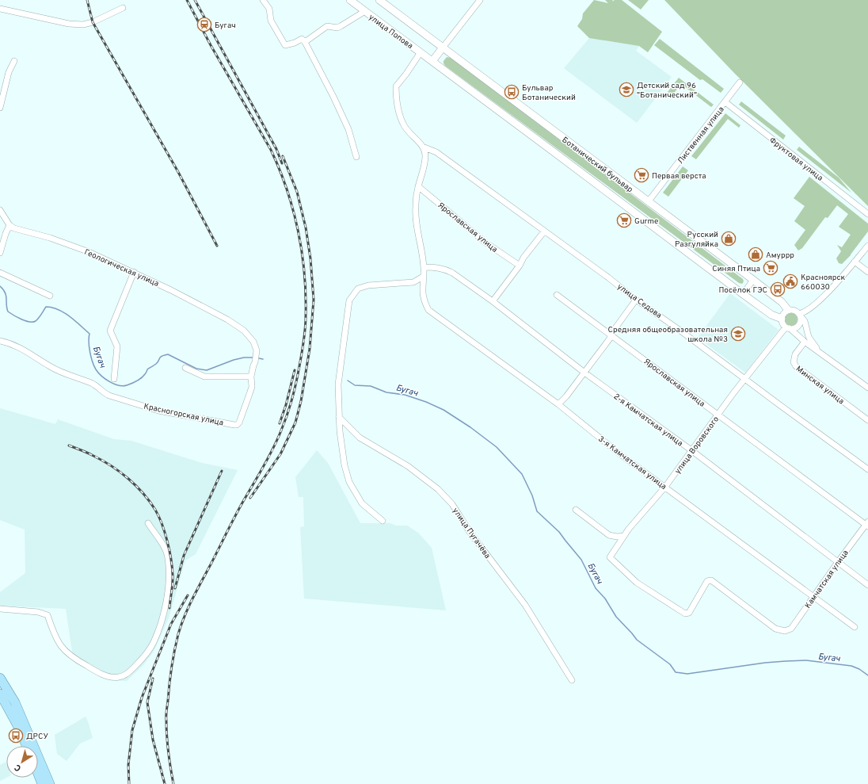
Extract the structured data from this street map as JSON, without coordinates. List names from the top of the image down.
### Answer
{
  "streets": {
    "street": [
      "улица Попова",
      "Лиственная улица",
      "Фруктовая улица",
      "Ботанический бульвар",
      "Ярославская улица",
      "Геологическая улица",
      "улица Седова",
      "Минская улица",
      "Красногорская улица",
      "2-я Камчатская улица",
      "улица Воровского",
      "3-я Камчатская улица",
      "улица Пугачёва",
      "Камчатская улица"
    ]
  },
  "crossings": [
    ["улица Попова", "Ботанический бульвар"],
    ["Лиственная улица", "Фруктовая улица"],
    ["Лиственная улица", "Ботанический бульвар"],
    ["Ботанический бульвар", "улица Воровского"],
    ["Ярославская улица", "улица Воровского"],
    ["Ярославская улица", "3-я Камчатская улица"],
    ["Ярославская улица", "Камчатская улица"],
    ["Геологическая улица", "Красногорская улица"],
    ["улица Седова", "улица Воровского"],
    ["улица Седова", "3-я Камчатская улица"],
    ["2-я Камчатская улица", "улица Воровского"],
    ["2-я Камчатская улица", "3-я Камчатская улица"],
    ["2-я Камчатская улица", "Камчатская улица"],
    ["улица Воровского", "3-я Камчатская улица"],
    ["улица Воровского", "Камчатская улица"],
    ["3-я Камчатская улица", "Камчатская улица"]
  ],
  "water": ["Бугач"],
  "places": {
    "station": ["Бугач"],
    "school or university": ["Детский сад 96 \"Ботанический\"", "Средняя общеобразовательная школа №3"],
    "bus stop": ["Бульвар Ботанический", "Посёлок ГЭС", "ДРСУ"],
    "supermarket": ["Первая верста", "Gurme", "Синяя Птица"],
    "shop": ["Русский Разгуляйка", "Амуррр"],
    "public building": ["Красноярск 660030"]
  },
  "north": "bottom left"
}
